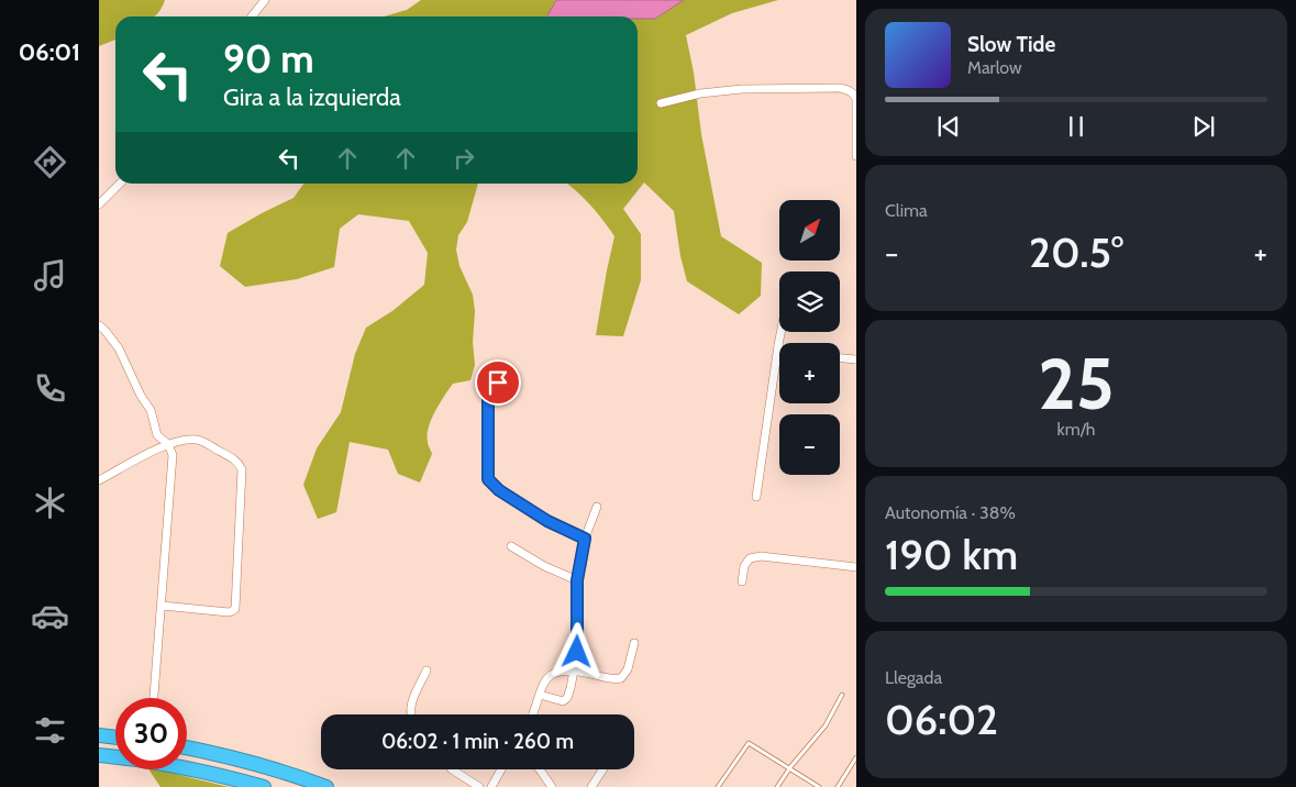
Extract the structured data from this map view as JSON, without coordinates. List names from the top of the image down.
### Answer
{
  "north": "top right",
  "page": {
    "tabs": "06:01",
    "turn": ["90 m", "Gira a la izquierda"],
    "song": ["Slow Tide", "Marlow"],
    "tile": [
      "Clima",
      ["25", "km/h"],
      ["Autonomía · 38%", "190 km"],
      ["Llegada", "06:02"]
    ],
    "map_buttons": ["+", "−"],
    "heat": ["−", "20.5°", "+"],
    "limit": "30",
    "trip": "06:02 · 1 min · 260 m"
  }
}
